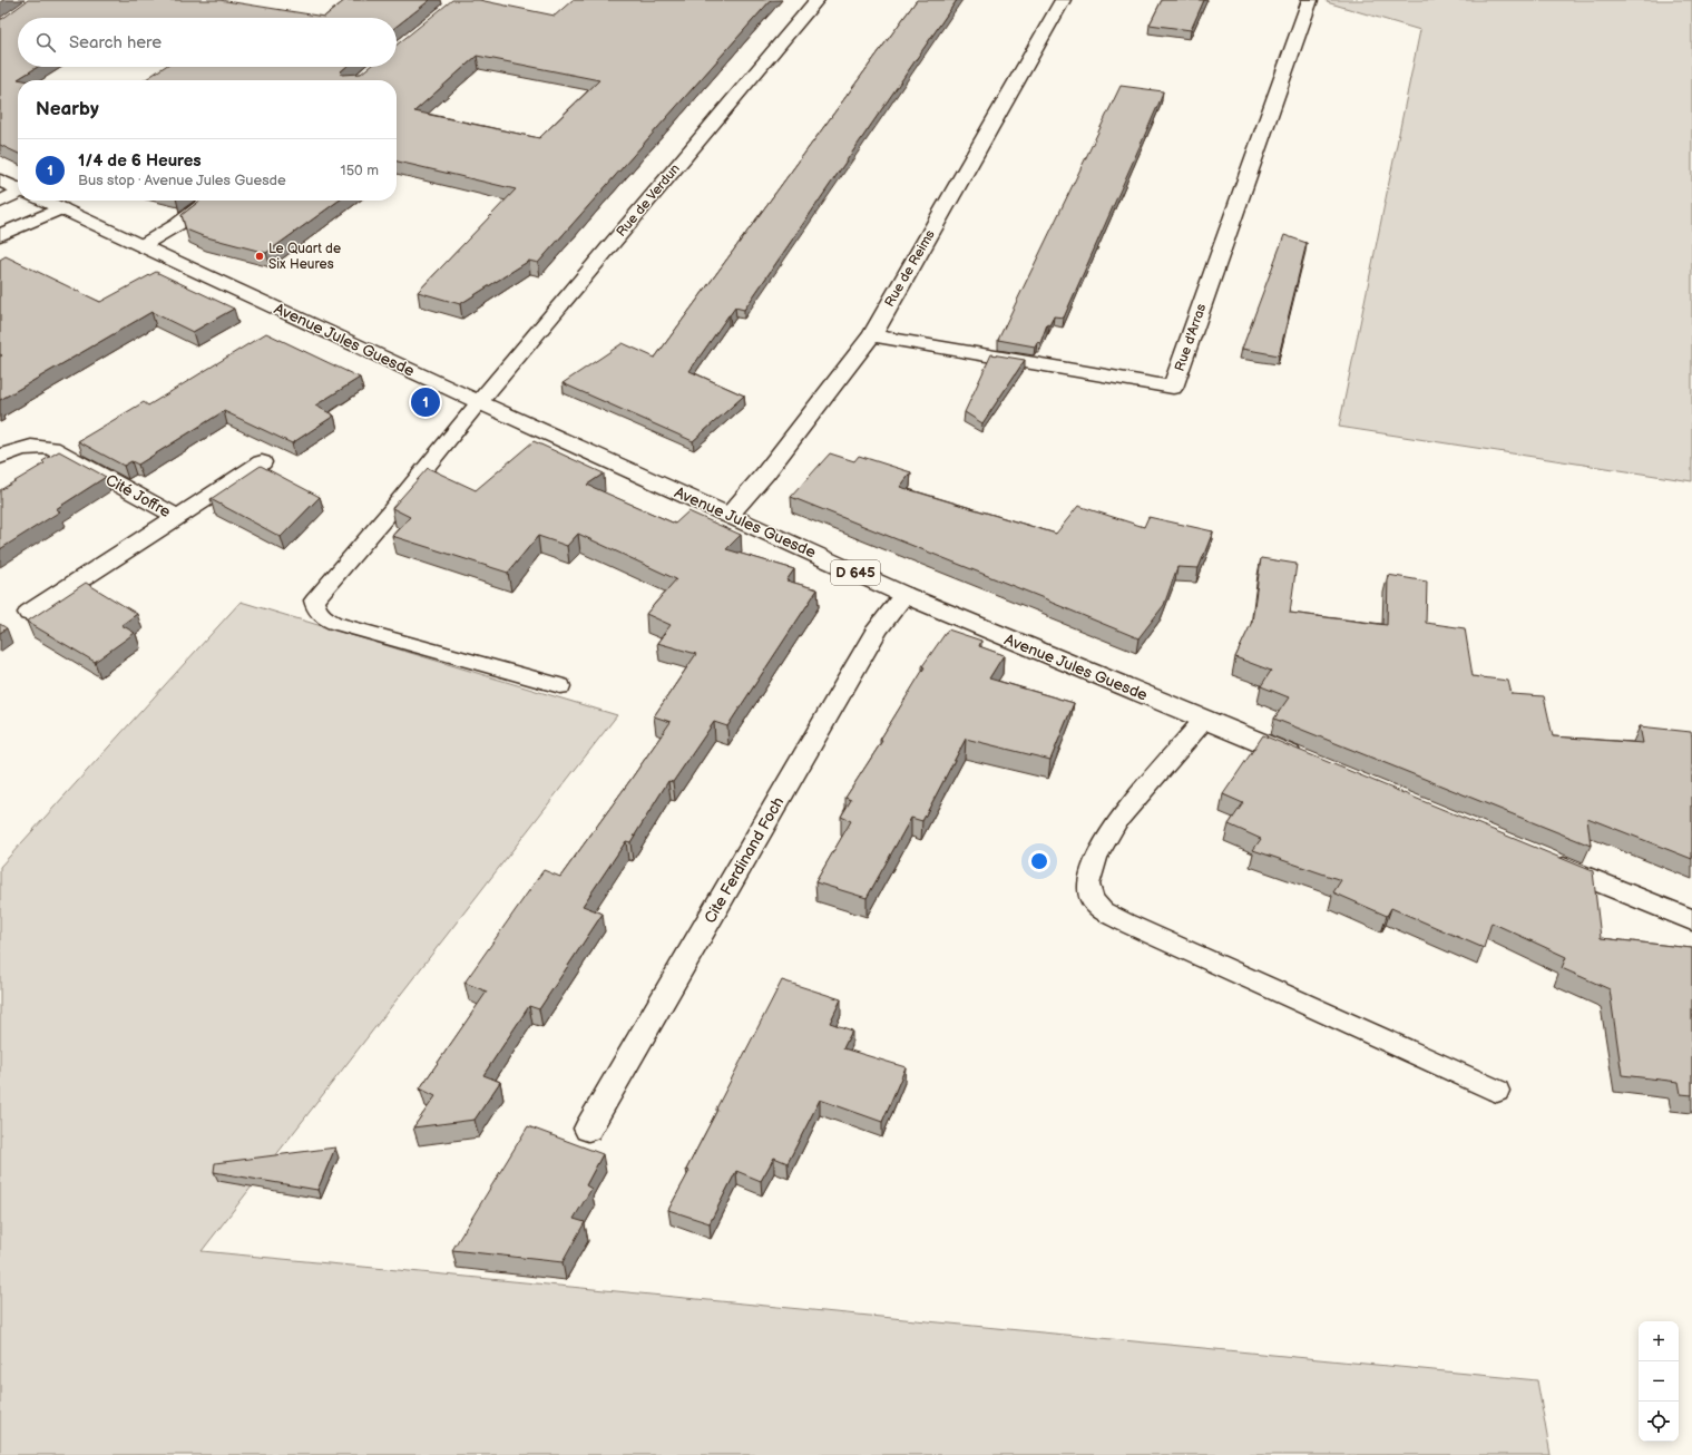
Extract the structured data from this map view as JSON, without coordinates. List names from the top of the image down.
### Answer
{
  "streets": {
    "street": [
      "Rue de Verdun",
      "Rue de Reims",
      "Rue d'Arras",
      "Avenue Jules Guesde",
      "Cité Joffre",
      "D 645",
      "Cite Ferdinand Foch"
    ]
  },
  "crossings": [
    ["Rue de Verdun", "Avenue Jules Guesde"],
    ["Rue de Reims", "Rue d'Arras"],
    ["Rue de Reims", "Avenue Jules Guesde"],
    ["Avenue Jules Guesde", "Cite Ferdinand Foch"]
  ],
  "places": ["Le Quart de Six Heures"],
  "page": {
    "search": "Search here",
    "heading": "Nearby",
    "list": [
      {
        "mark": "1",
        "name": "1/4 de 6 Heures",
        "note": "Bus stop · Avenue Jules Guesde",
        "value": "150 m"
      }
    ],
    "pins": "1",
    "map_buttons": ["+", "−"]
  }
}
